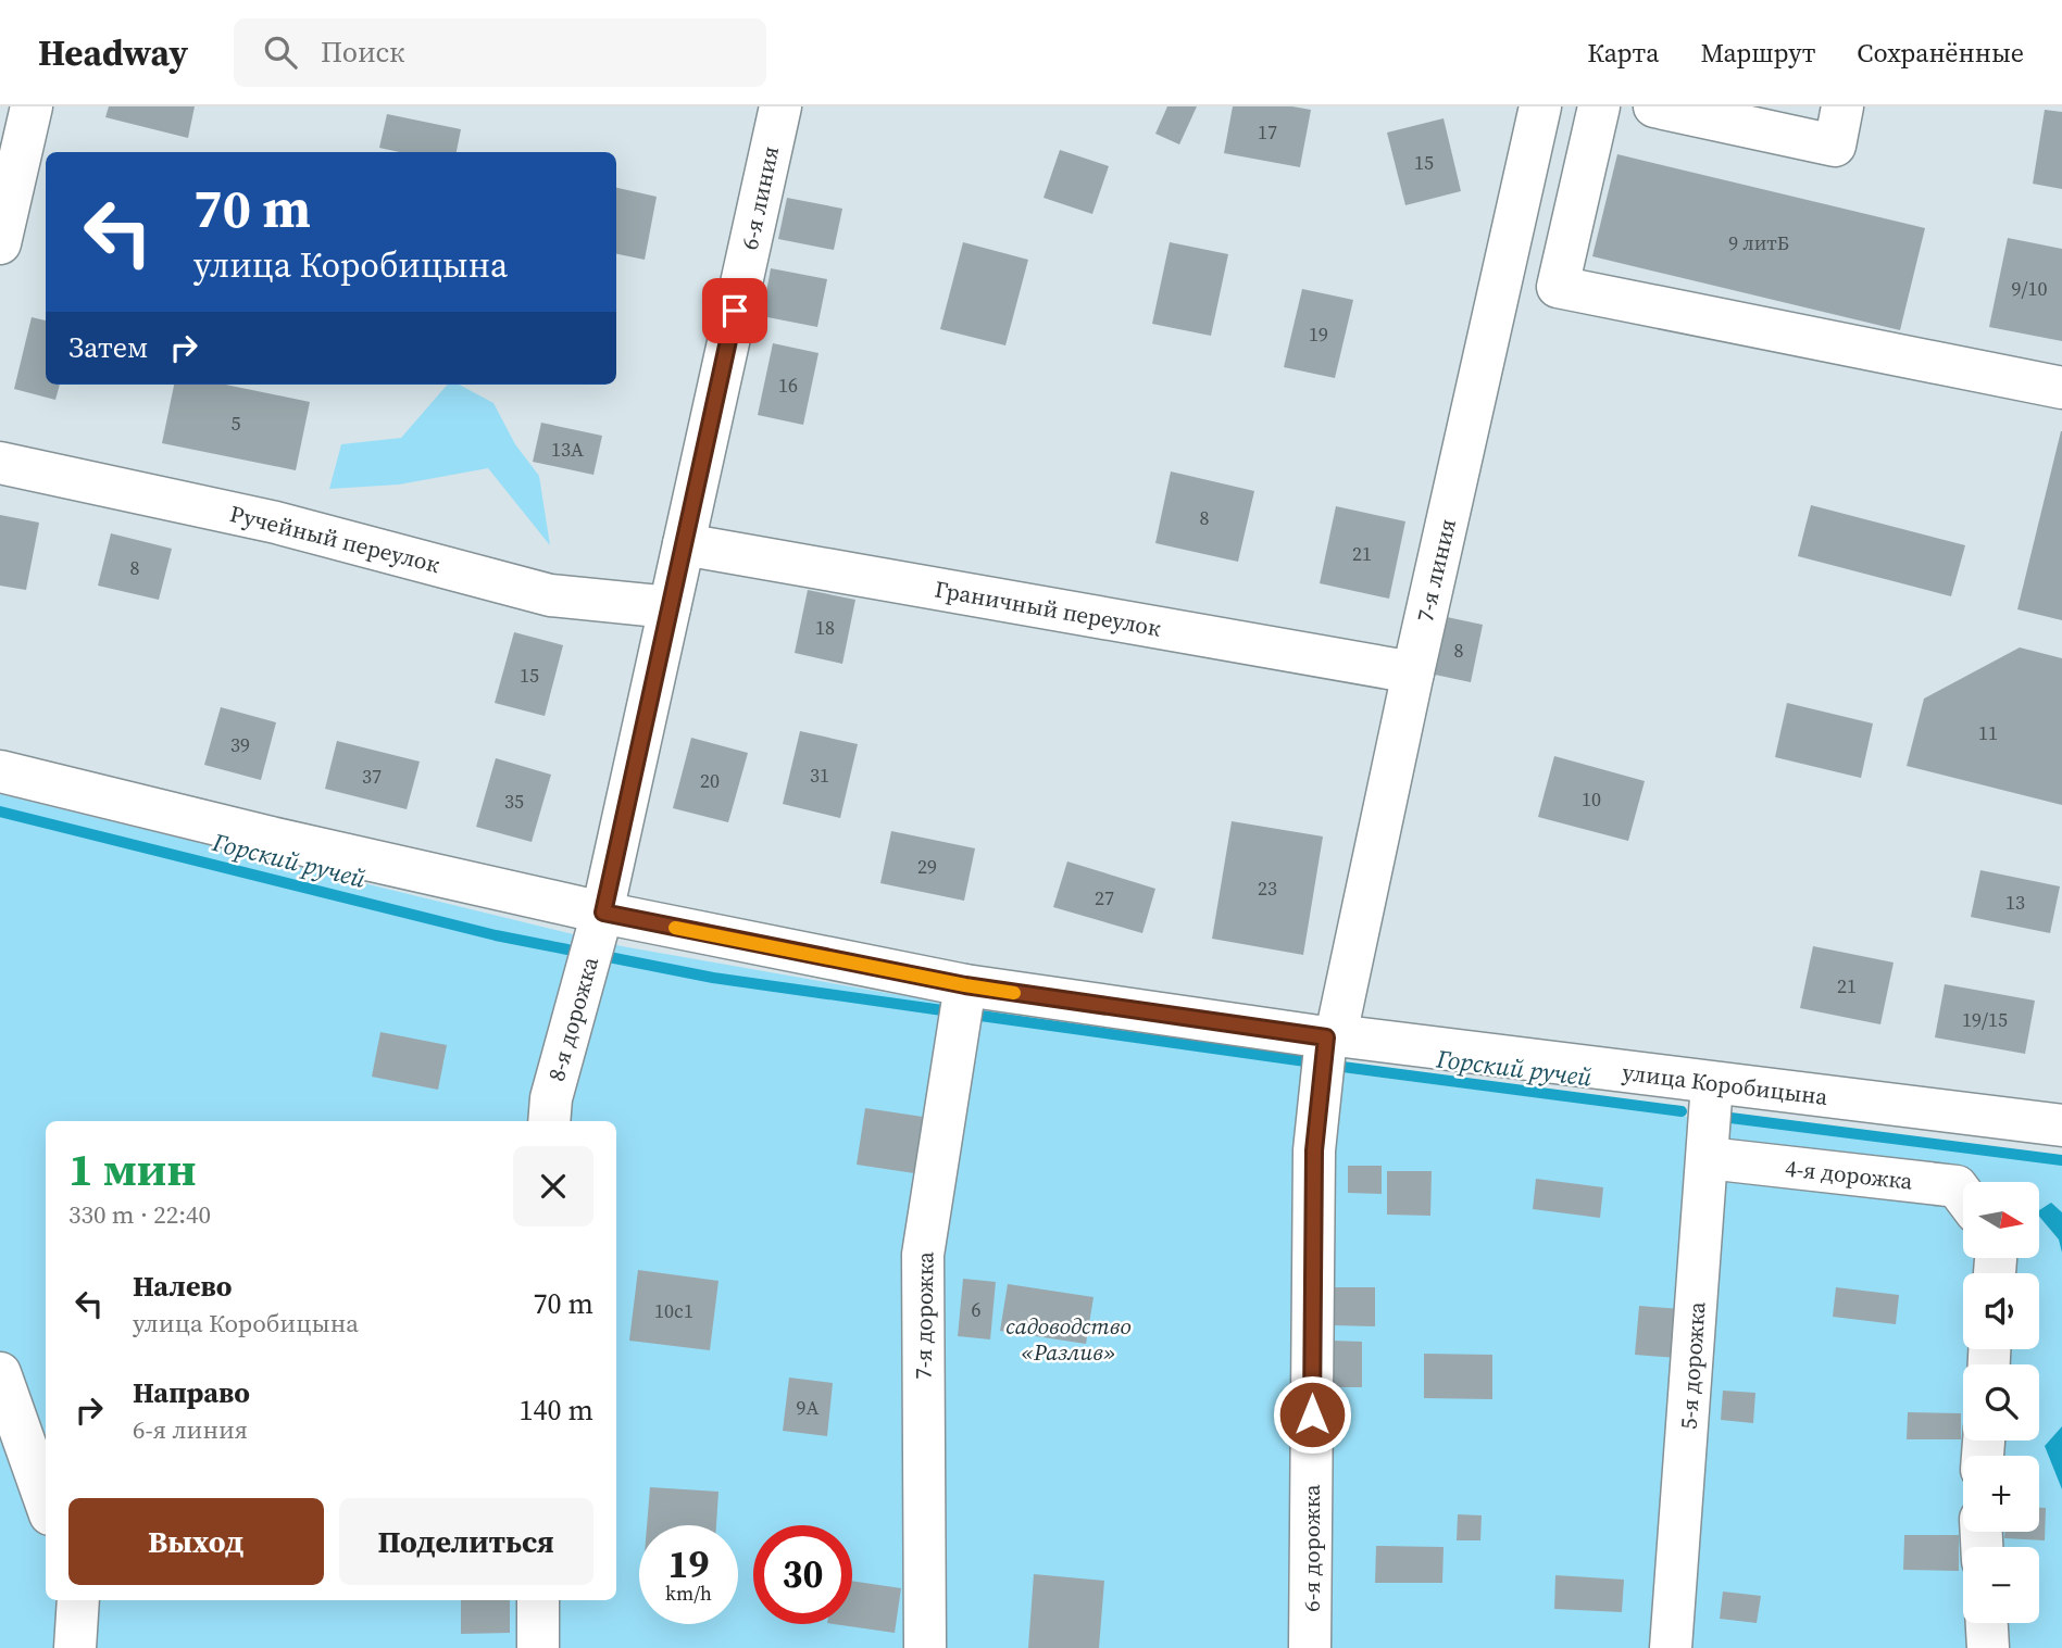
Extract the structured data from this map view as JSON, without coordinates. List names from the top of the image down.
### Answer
{
  "streets": {
    "street": [
      "6-я линия",
      "Ручейный переулок",
      "7-я линия",
      "Граничный переулок",
      "8-я дорожка",
      "улица Коробицына",
      "4-я дорожка",
      "7-я дорожка",
      "5-я дорожка",
      "6-я дорожка"
    ]
  },
  "crossings": [
    ["6-я линия", "Ручейный переулок"],
    ["6-я линия", "Граничный переулок"],
    ["6-я линия", "8-я дорожка"],
    ["6-я линия", "улица Коробицына"],
    ["7-я линия", "Граничный переулок"],
    ["7-я линия", "улица Коробицына"],
    ["7-я линия", "6-я дорожка"],
    ["8-я дорожка", "улица Коробицына"],
    ["улица Коробицына", "7-я дорожка"],
    ["улица Коробицына", "5-я дорожка"],
    ["улица Коробицына", "6-я дорожка"],
    ["4-я дорожка", "5-я дорожка"]
  ],
  "water": ["Горский ручей"],
  "parks": ["садоводство «Разлив»"],
  "house_numbers": [
    "17",
    "15",
    "9 литБ",
    "9/10",
    "19",
    "16",
    "5",
    "13А",
    "8",
    "21",
    "8",
    "18",
    "8",
    "15",
    "11",
    "39",
    "31",
    "37",
    "20",
    "10",
    "35",
    "29",
    "23",
    "27",
    "13",
    "21",
    "19/15",
    "6",
    "10с1",
    "9А"
  ],
  "north": "right",
  "page": {
    "header": "Headway",
    "search": "Поиск",
    "nav": ["Карта", "Маршрут", "Сохранённые"],
    "turn": ["70 m", "улица Коробицына"],
    "then": "Затем",
    "heading": ["1 мин", "330 m · 22:40"],
    "map_buttons": ["+", "−"],
    "list": [
      {
        "name": "Налево",
        "note": "улица Коробицына",
        "value": "70 m"
      },
      {
        "name": "Направо",
        "note": "6-я линия",
        "value": "140 m"
      }
    ],
    "buttons": ["Выход", "Поделиться"],
    "speed": "19 km/h",
    "limit": "30"
  }
}
